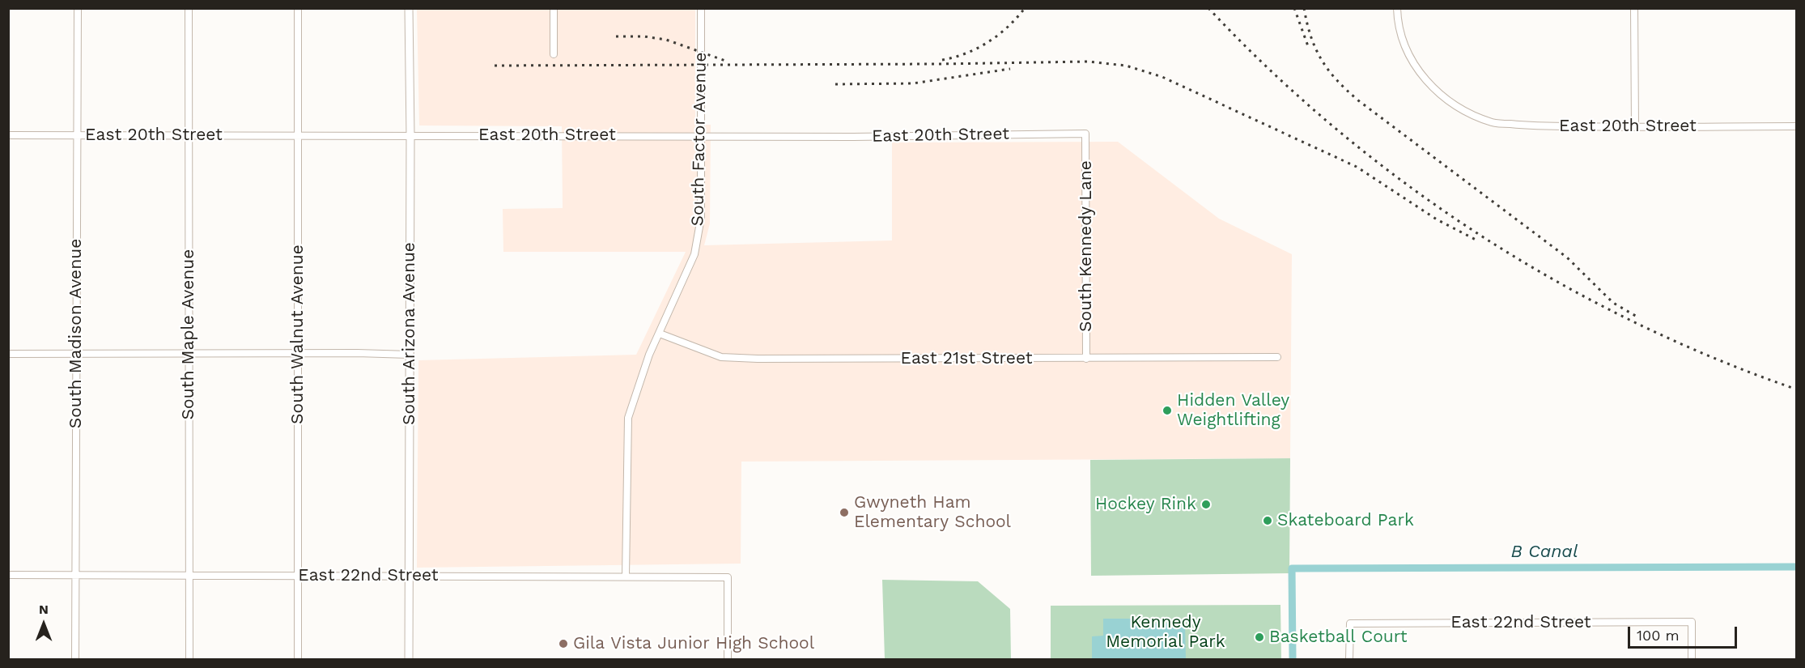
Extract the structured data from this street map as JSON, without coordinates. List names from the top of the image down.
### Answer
{
  "streets": {
    "street": [
      "East 20th Street",
      "South Factor Avenue",
      "South Kennedy Lane",
      "South Madison Avenue",
      "South Arizona Avenue",
      "South Maple Avenue",
      "South Walnut Avenue",
      "East 21st Street",
      "East 22nd Street"
    ]
  },
  "crossings": [
    ["East 20th Street", "South Factor Avenue"],
    ["East 20th Street", "South Kennedy Lane"],
    ["East 20th Street", "South Madison Avenue"],
    ["East 20th Street", "South Arizona Avenue"],
    ["East 20th Street", "South Maple Avenue"],
    ["East 20th Street", "South Walnut Avenue"],
    ["South Factor Avenue", "East 21st Street"],
    ["South Factor Avenue", "East 22nd Street"],
    ["South Kennedy Lane", "East 21st Street"],
    ["South Madison Avenue", "East 22nd Street"],
    ["South Arizona Avenue", "East 22nd Street"],
    ["South Maple Avenue", "East 22nd Street"],
    ["South Walnut Avenue", "East 22nd Street"]
  ],
  "water": ["B Canal"],
  "parks": ["Kennedy Memorial Park"],
  "places": [
    "Hidden Valley Weightlifting",
    "Hockey Rink",
    "Gwyneth Ham Elementary School",
    "Skateboard Park",
    "Basketball Court",
    "Gila Vista Junior High School"
  ],
  "scale_bar": "100 m",
  "north": "top"
}
